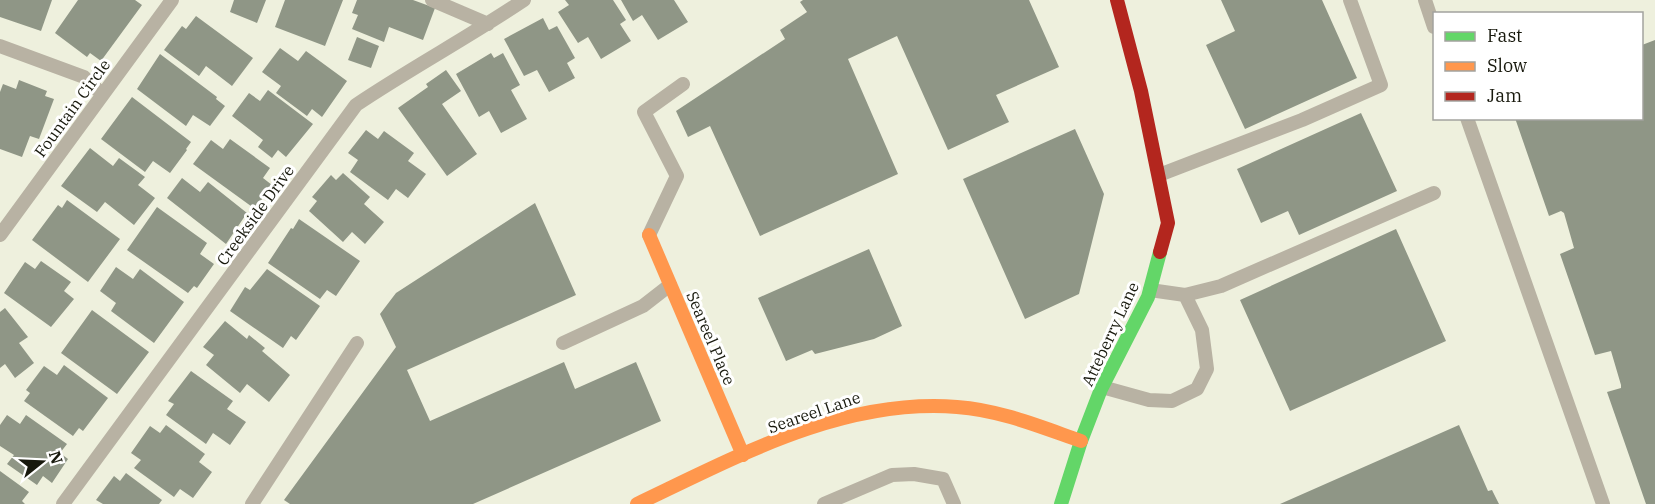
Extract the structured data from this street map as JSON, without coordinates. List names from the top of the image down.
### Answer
{
  "streets": {
    "street": ["Atteberry Lane", "Seareel Place", "Seareel Lane"],
    "lane": ["Fountain Circle", "Creekside Drive"]
  },
  "crossings": [
    ["Atteberry Lane", "Seareel Lane"],
    ["Seareel Place", "Seareel Lane"]
  ],
  "legend": ["Fast", "Slow", "Jam"],
  "north": "right"
}
